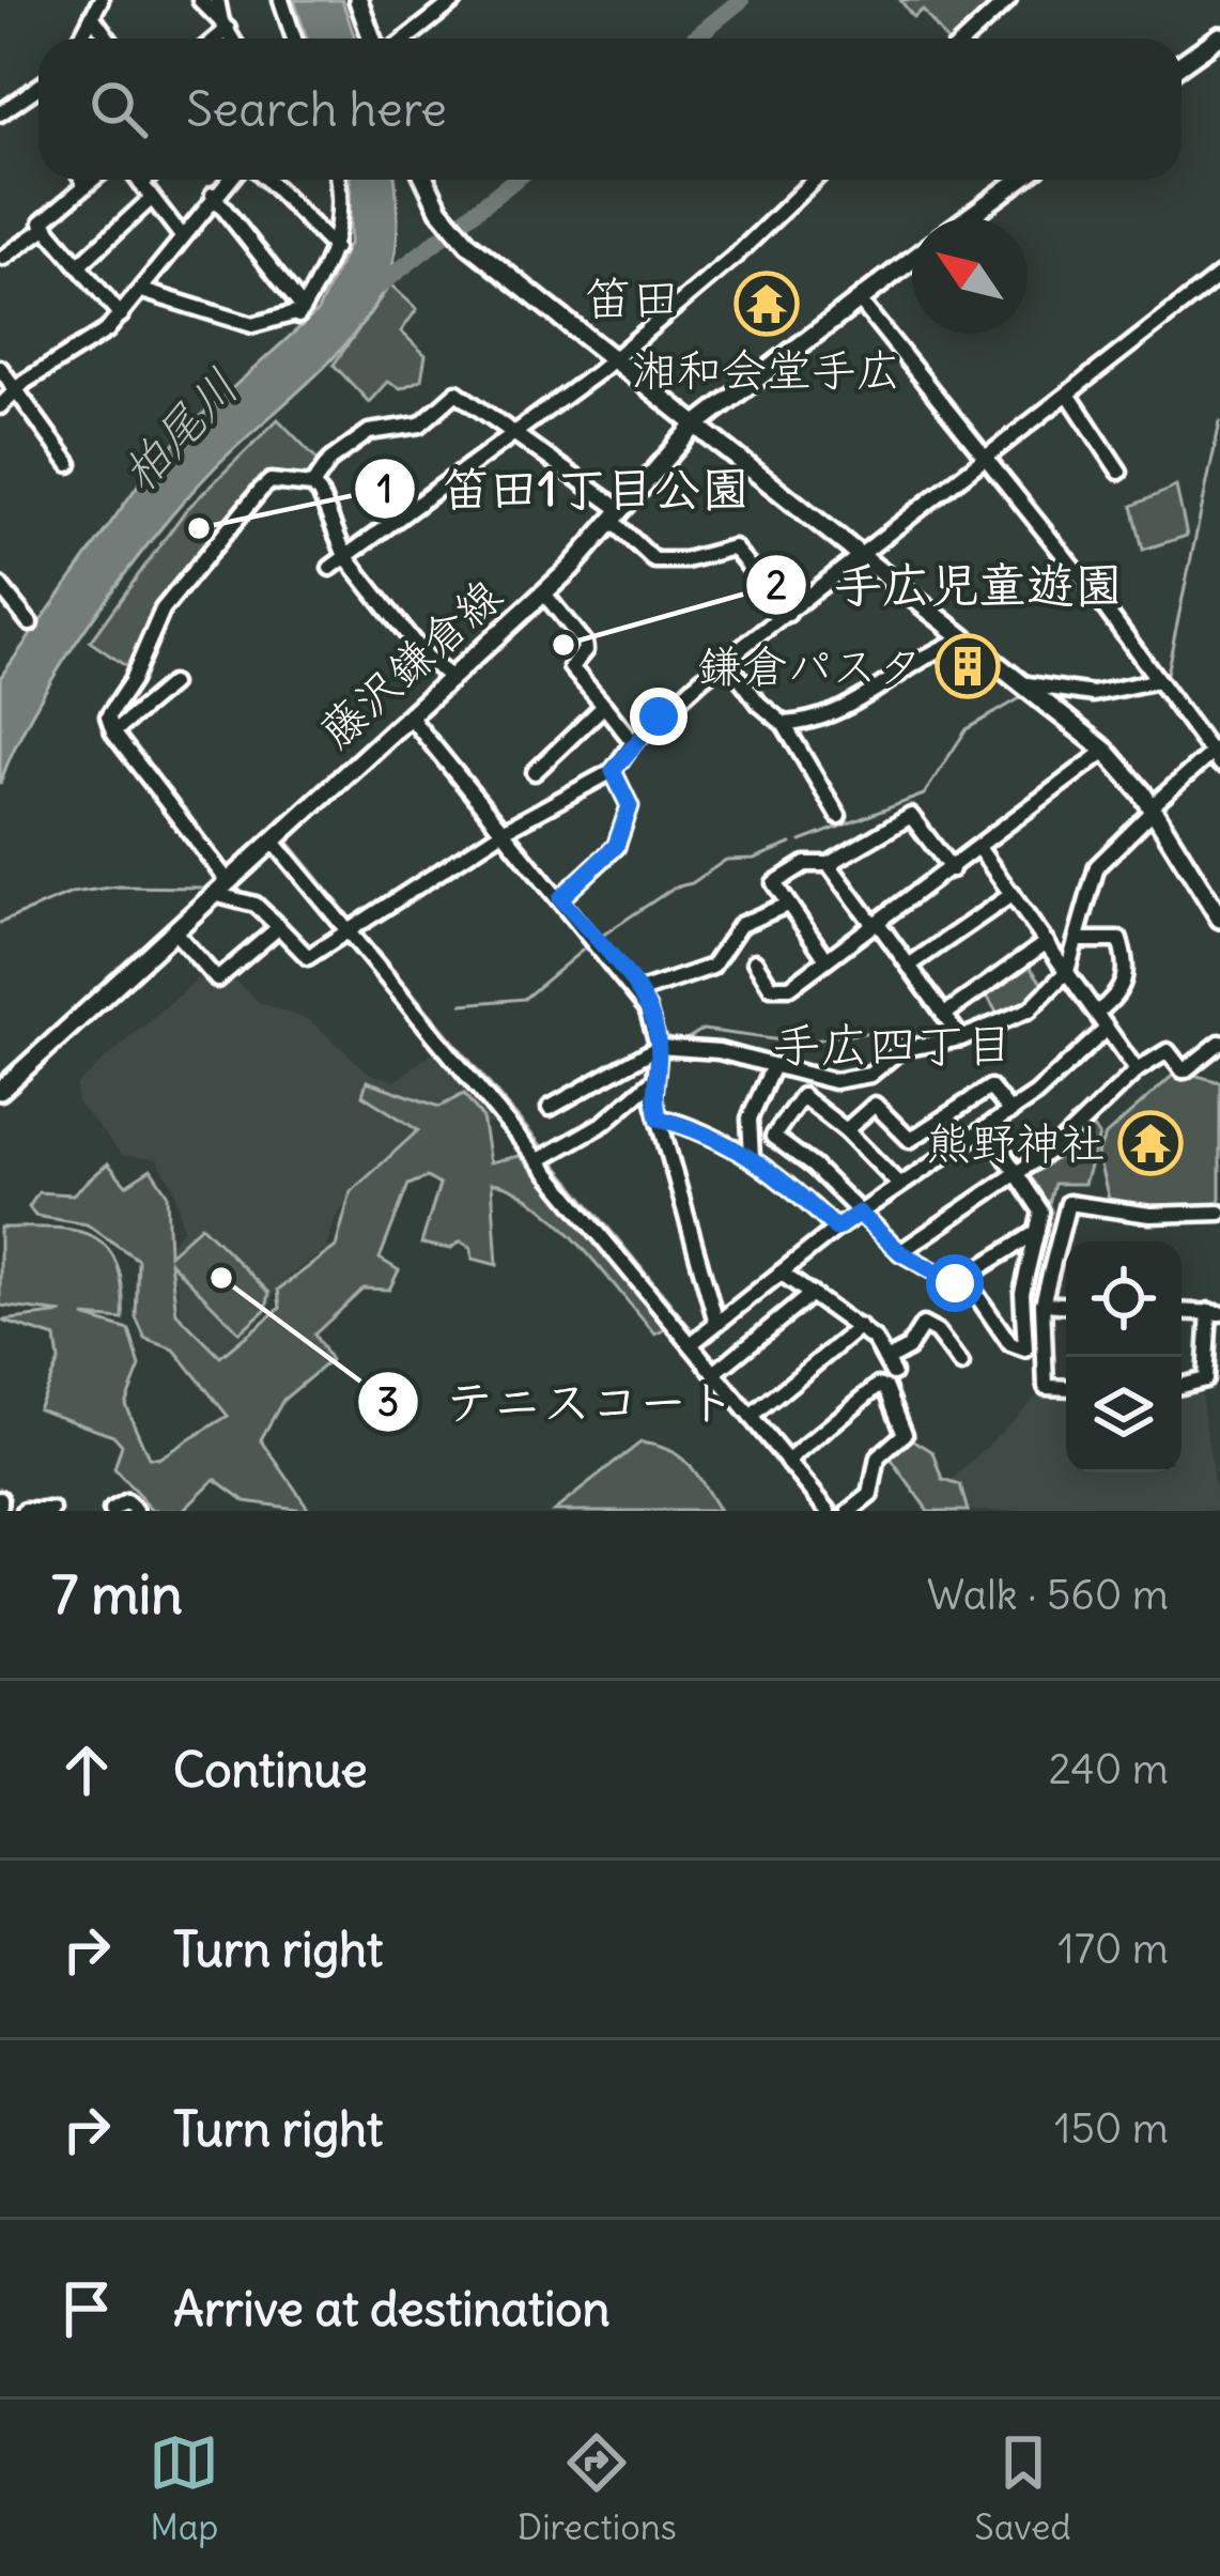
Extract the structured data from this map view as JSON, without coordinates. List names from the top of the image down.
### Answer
{
  "streets": {
    "main road": ["藤沢鎌倉線"]
  },
  "districts": ["笛田", "手広四丁目"],
  "water": ["柏尾川"],
  "places": {
    "temple": ["湘和会堂手広", "熊野神社"],
    "other": ["笛田1丁目公園", "手広児童遊園", "テニスコート"],
    "building": ["鎌倉パスタ"]
  },
  "north": "top left",
  "page": {
    "search": "Search here",
    "heading": ["7 min", "Walk · 560 m"],
    "list": [
      ["Continue", "240 m"],
      ["Turn right", "170 m"],
      ["Turn right", "150 m"],
      "Arrive at destination"
    ],
    "nav": ["Map", "Directions", "Saved"]
  }
}
